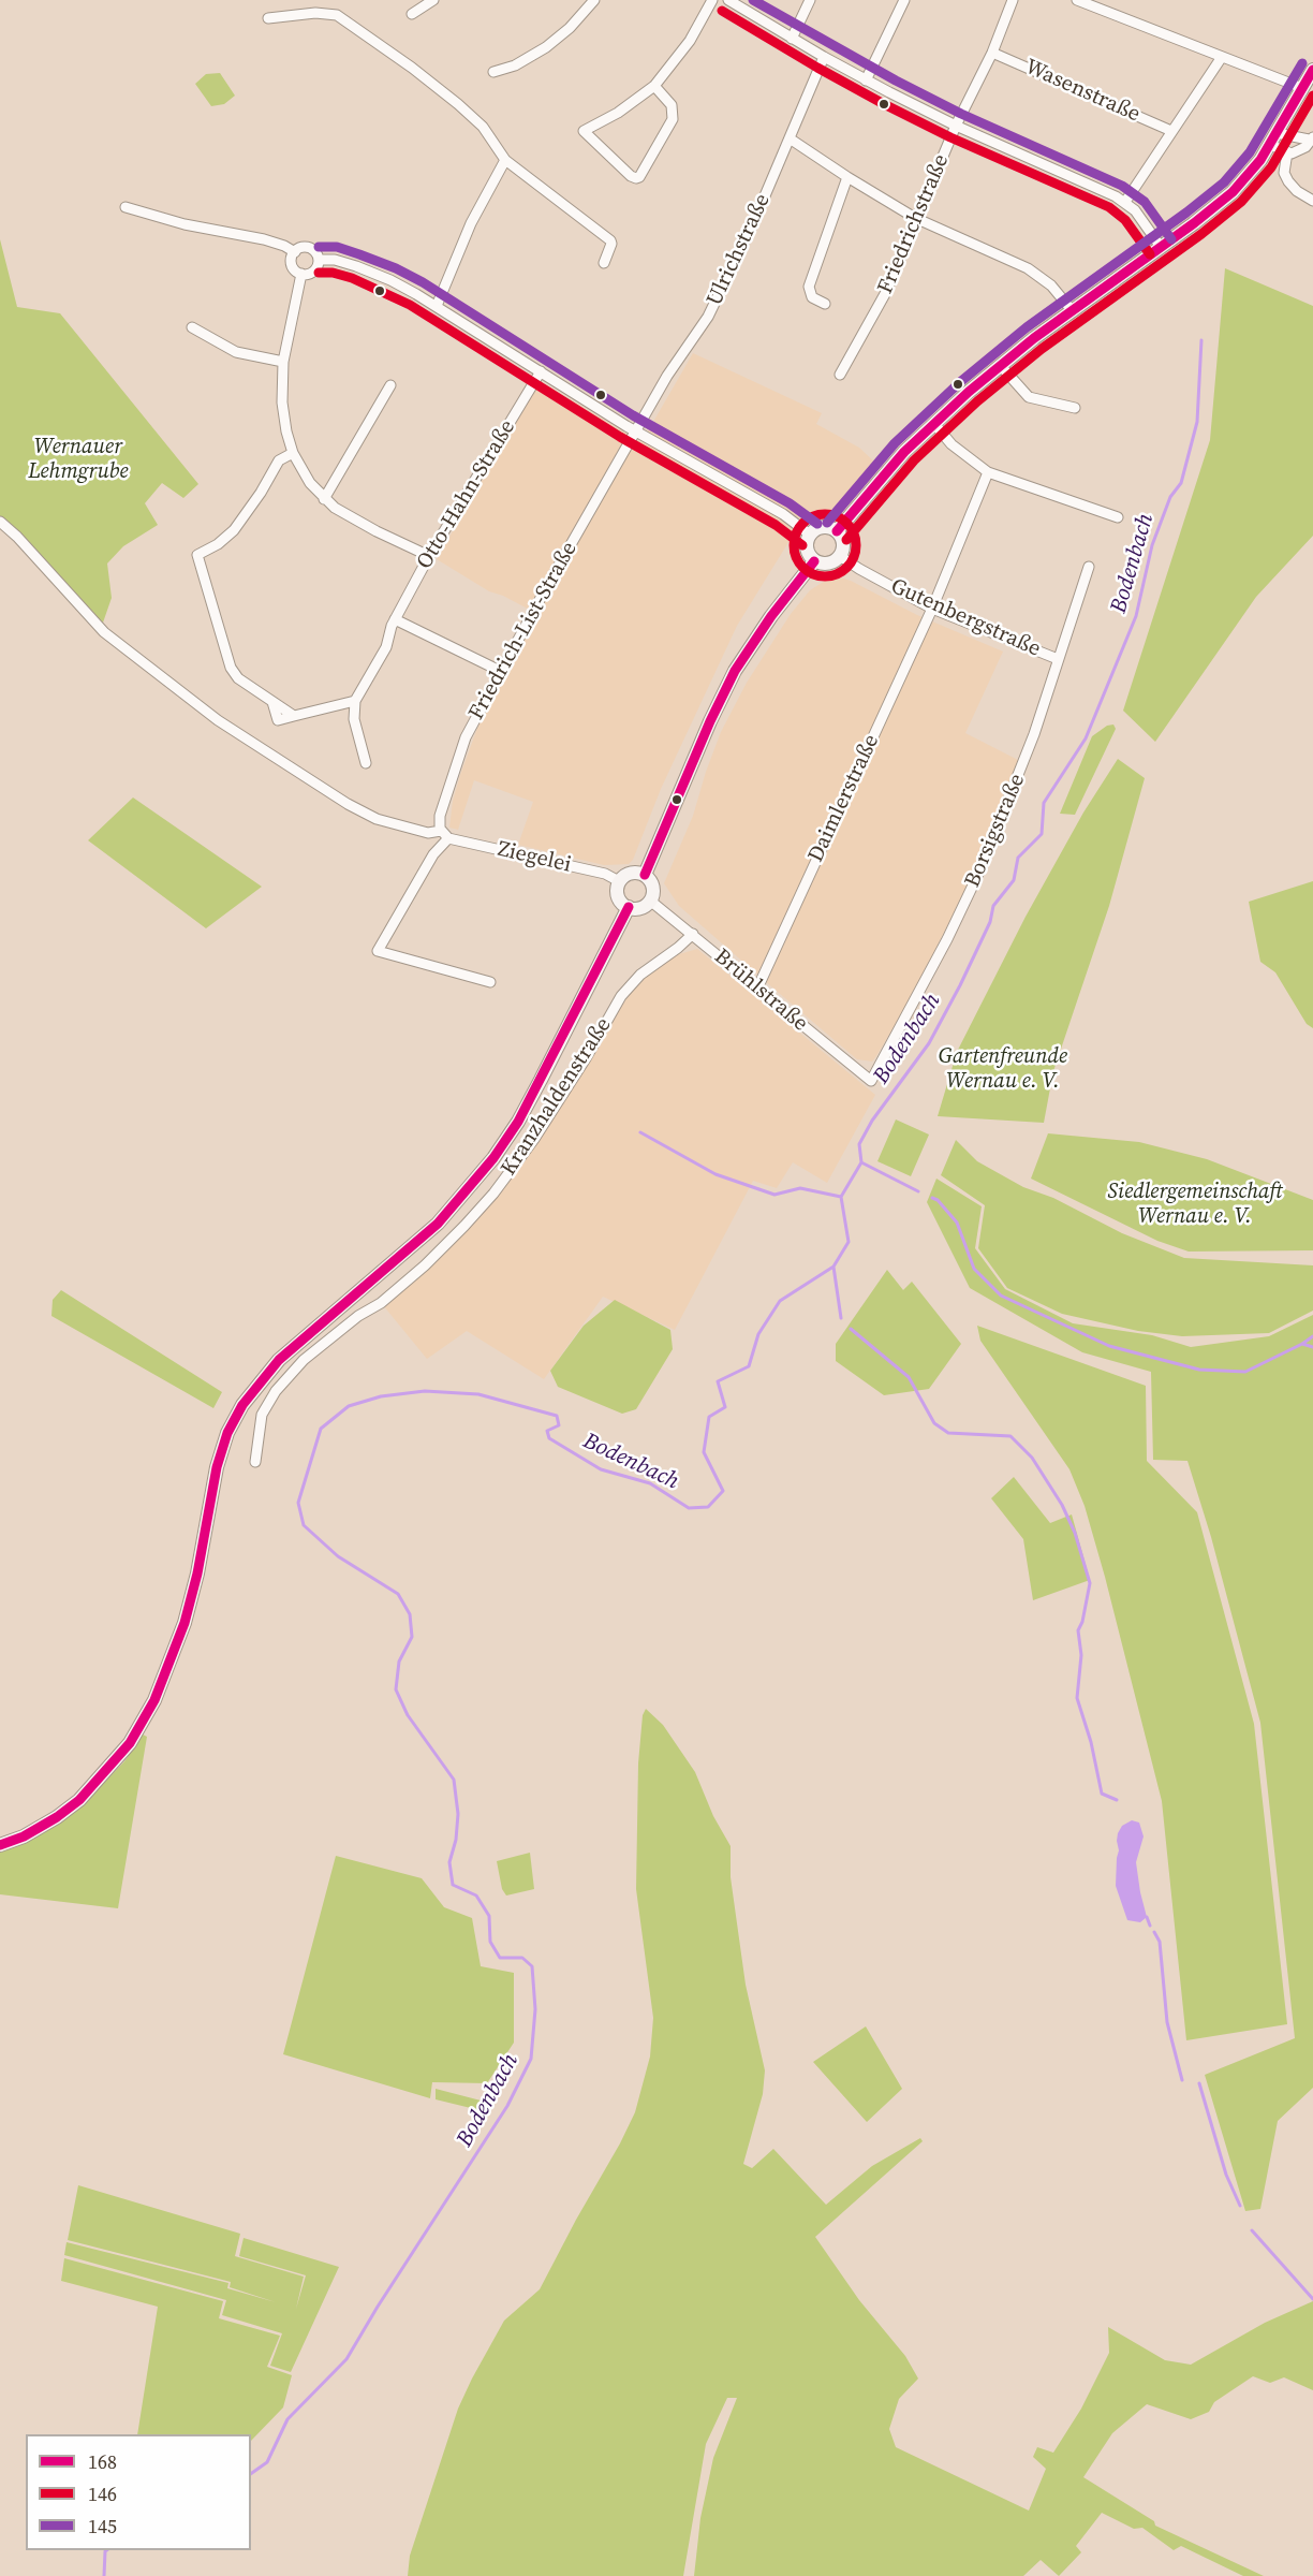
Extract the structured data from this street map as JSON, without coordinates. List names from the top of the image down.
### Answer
{
  "streets": {
    "street": [
      "Wasenstraße",
      "Friedrichstraße",
      "Ulrichstraße",
      "Otto-Hahn-Straße",
      "Gutenbergstraße",
      "Friedrich-List-Straße",
      "Daimlerstraße",
      "Borsigstraße",
      "Ziegelei",
      "Brühlstraße",
      "Kranzhaldenstraße"
    ]
  },
  "crossings": [
    ["Wasenstraße", "Friedrichstraße"],
    ["Ulrichstraße", "Friedrich-List-Straße"],
    ["Gutenbergstraße", "Daimlerstraße"],
    ["Gutenbergstraße", "Borsigstraße"],
    ["Friedrich-List-Straße", "Ziegelei"],
    ["Daimlerstraße", "Brühlstraße"],
    ["Borsigstraße", "Brühlstraße"],
    ["Ziegelei", "Brühlstraße"],
    ["Brühlstraße", "Kranzhaldenstraße"]
  ],
  "water": ["Bodenbach"],
  "parks": ["Wernauer Lehmgrube", "Gartenfreunde Wernau e. V.", "Siedlergemeinschaft Wernau e. V."],
  "lines": ["transit line 145", "transit line 146", "transit line 168"],
  "legend": ["168", "146", "145"]
}
